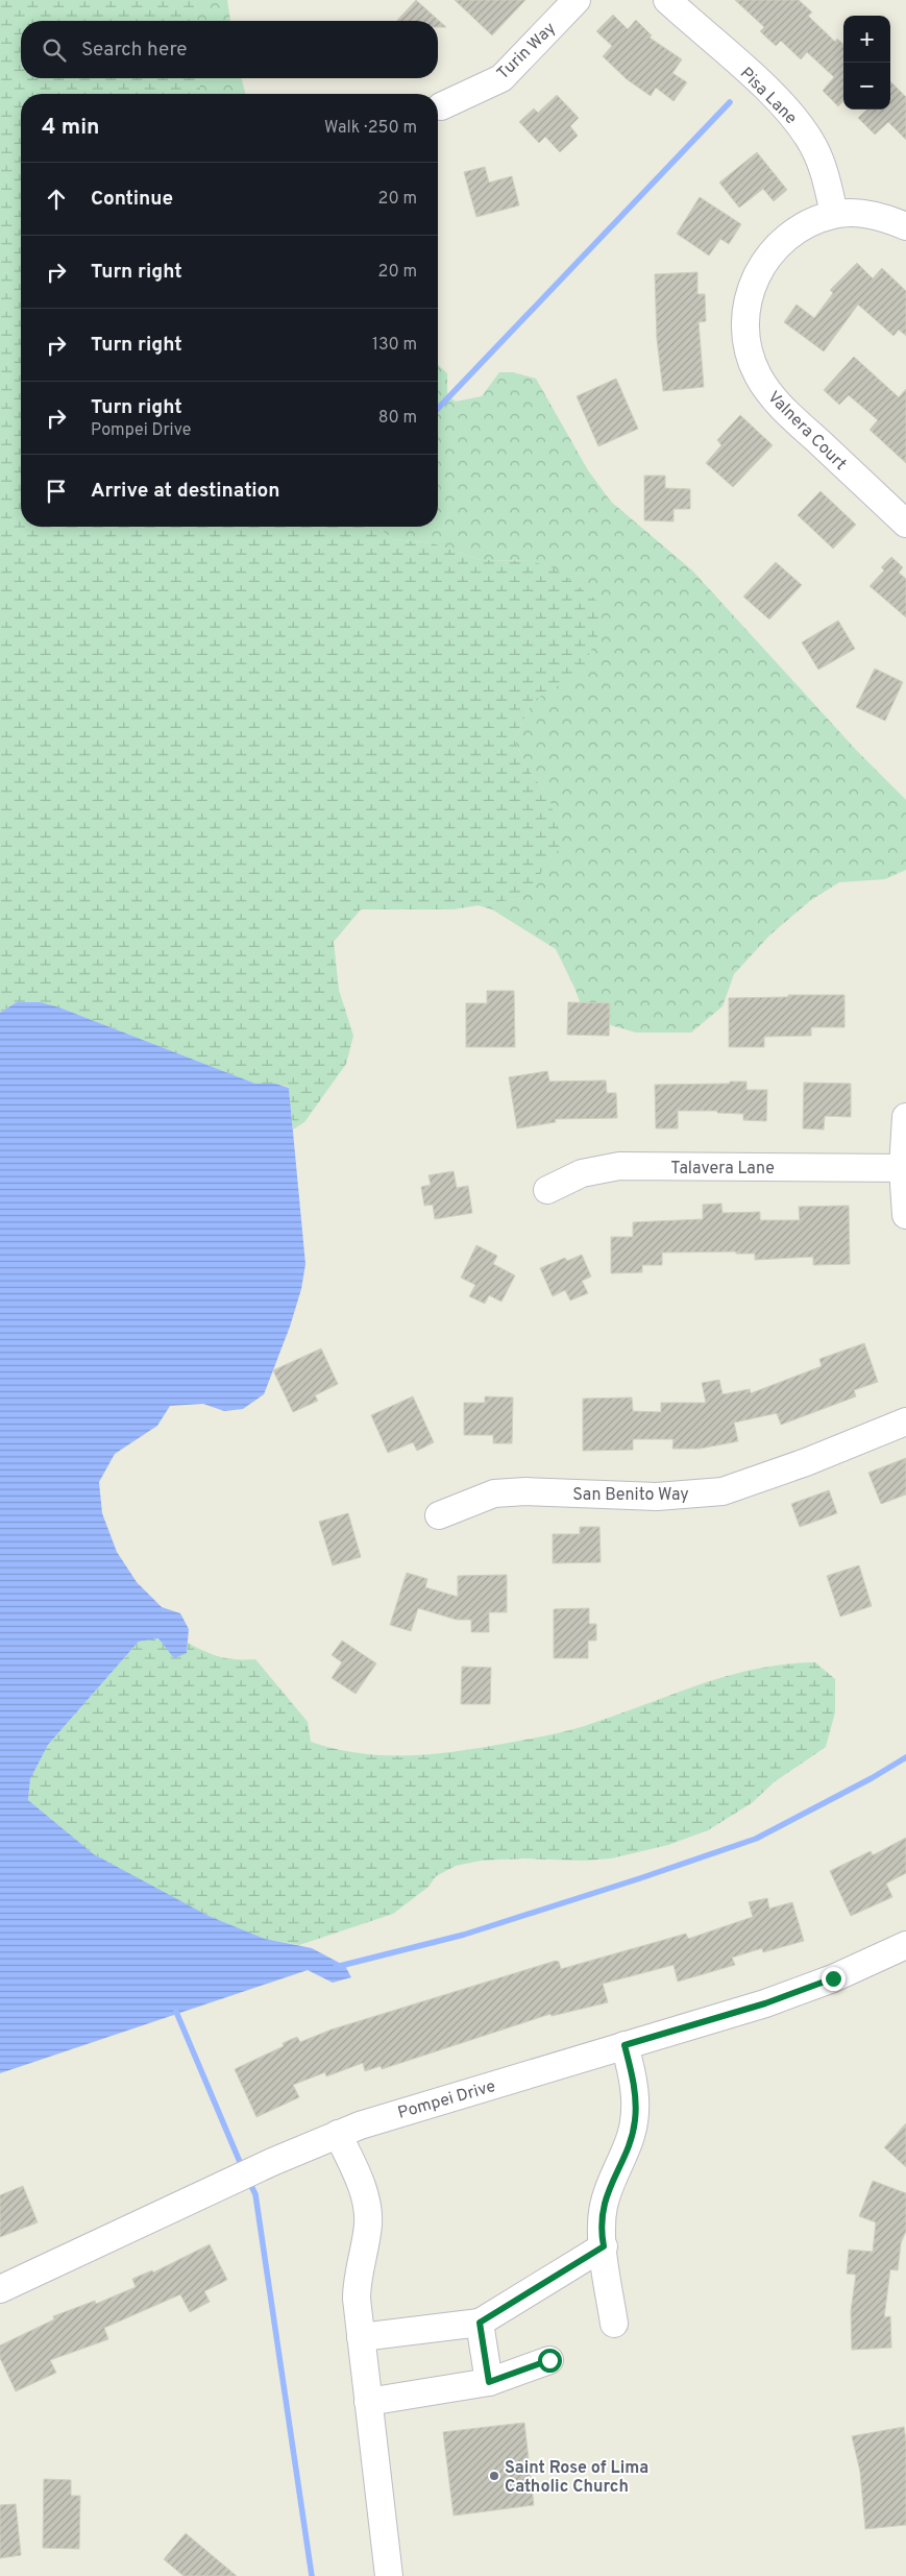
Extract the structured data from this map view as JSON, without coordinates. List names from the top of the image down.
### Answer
{
  "streets": {
    "street": [
      "Turin Way",
      "Pisa Lane",
      "Valnera Court",
      "Talavera Lane",
      "San Benito Way",
      "Pompei Drive"
    ]
  },
  "crossings": [
    ["Pisa Lane", "Valnera Court"]
  ],
  "places": ["Saint Rose of Lima Catholic Church"],
  "page": {
    "map_buttons": ["+", "−"],
    "search": "Search here",
    "heading": ["4 min", "Walk · 250 m"],
    "list": [
      ["Continue", "20 m"],
      ["Turn right", "20 m"],
      ["Turn right", "130 m"],
      ["Turn right", "Pompei Drive", "80 m"],
      "Arrive at destination"
    ]
  }
}
